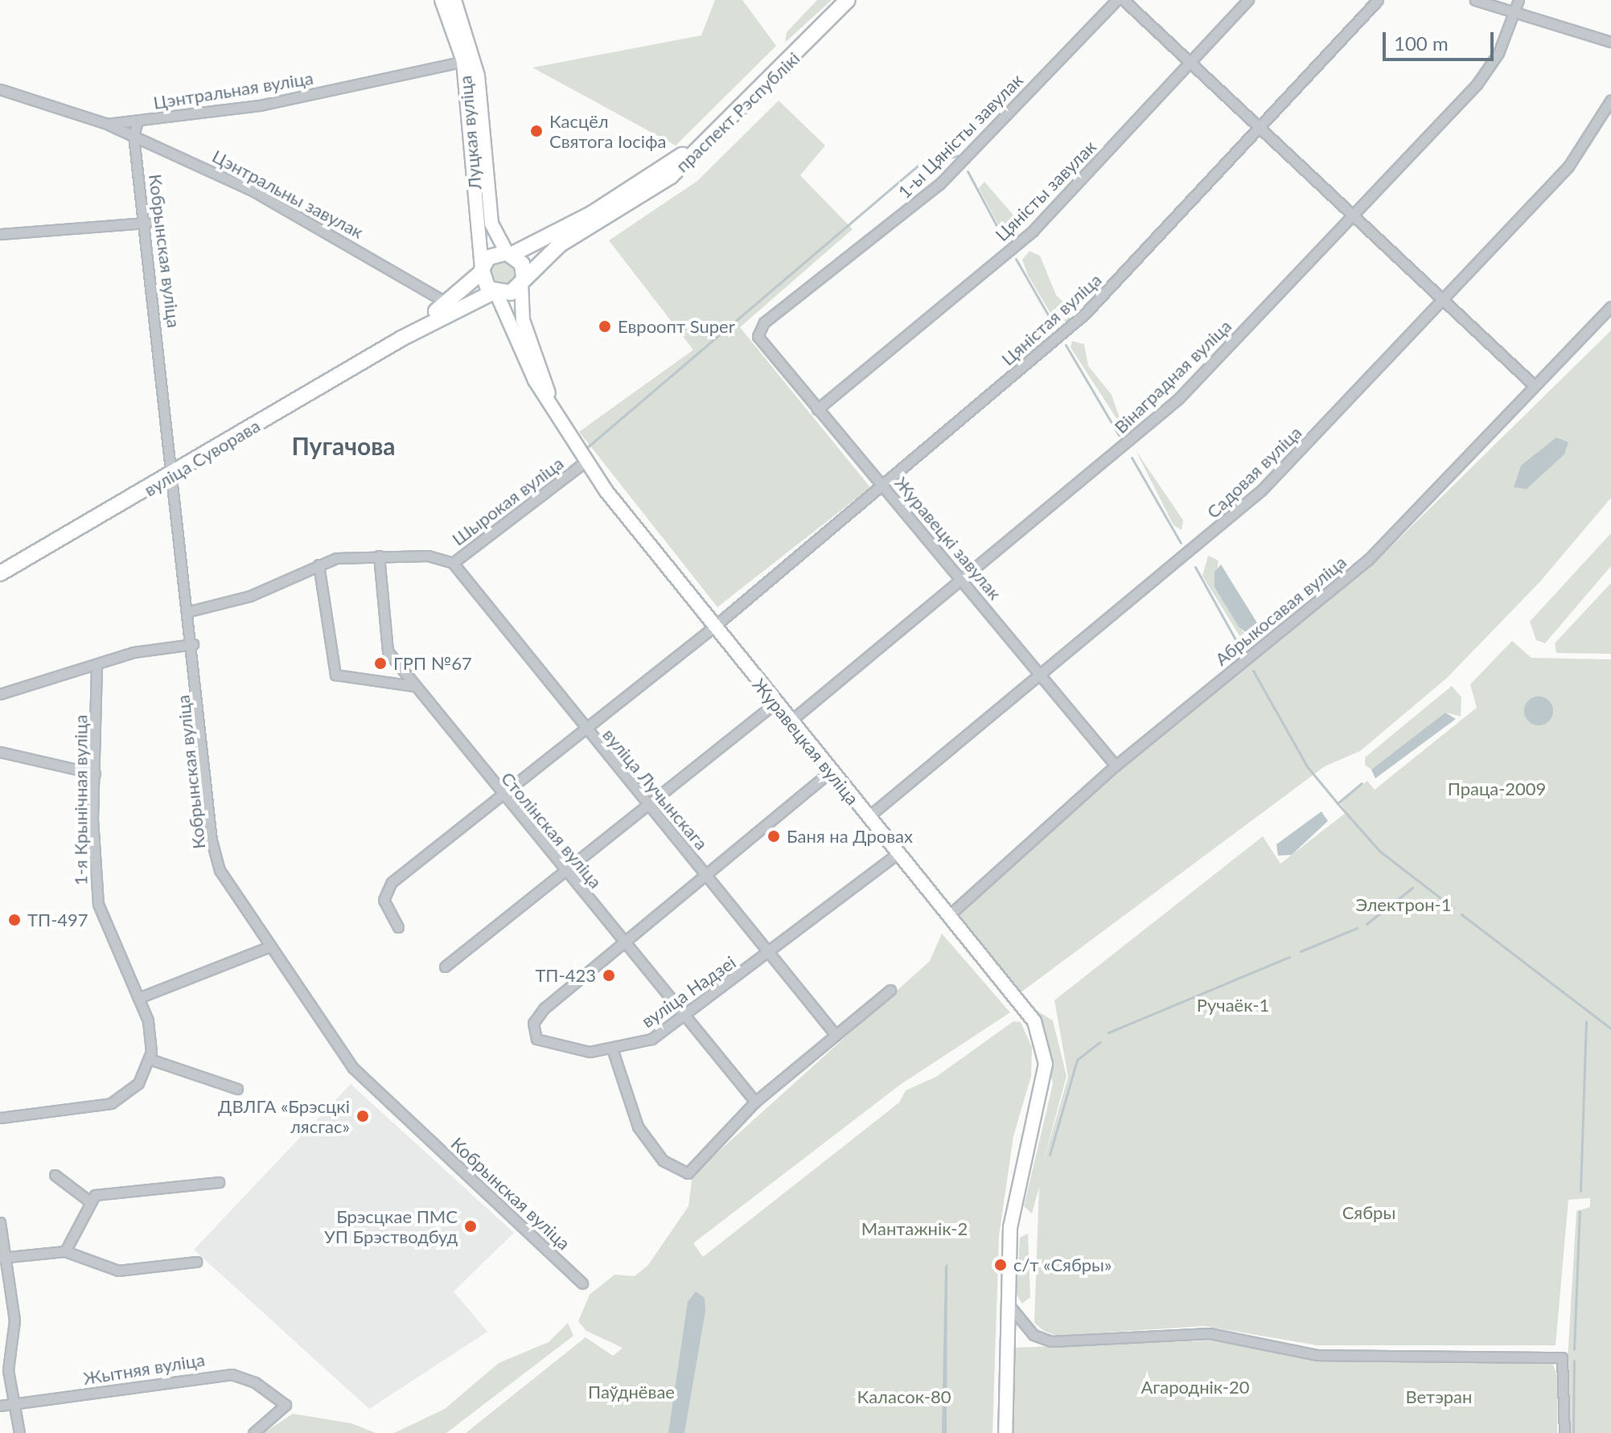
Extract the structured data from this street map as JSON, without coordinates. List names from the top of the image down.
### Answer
{
  "streets": {
    "main road": ["праспект Рэспублікі", "вуліца Суворава"],
    "street": [
      "Цэнтральная вуліца",
      "Луцкая вуліца",
      "1-ы Цяністы завулак",
      "Цяністы завулак",
      "Цэнтральны завулак",
      "Кобрынская вуліца",
      "Цяністая вуліца",
      "Вінаградная вуліца",
      "Садовая вуліца",
      "Шырокая вуліца",
      "Журавецкі завулак",
      "Абрыкосавая вуліца",
      "Журавецкая вуліца",
      "вуліца Лучынскага",
      "1-я Крынічная вуліца",
      "Столінская вуліца",
      "вуліца Надзеі",
      "Жытняя вуліца"
    ]
  },
  "crossings": [
    ["Цэнтральная вуліца", "Луцкая вуліца"],
    ["Цэнтральная вуліца", "Цэнтральны завулак"],
    ["Цэнтральная вуліца", "Кобрынская вуліца"],
    ["праспект Рэспублікі", "Луцкая вуліца"],
    ["праспект Рэспублікі", "вуліца Суворава"],
    ["праспект Рэспублікі", "Журавецкая вуліца"],
    ["Луцкая вуліца", "вуліца Суворава"],
    ["Луцкая вуліца", "Журавецкая вуліца"],
    ["1-ы Цяністы завулак", "Журавецкі завулак"],
    ["Цяністы завулак", "Журавецкі завулак"],
    ["Цэнтральны завулак", "Кобрынская вуліца"],
    ["Цэнтральны завулак", "вуліца Суворава"],
    ["Кобрынская вуліца", "вуліца Суворава"],
    ["Кобрынская вуліца", "Шырокая вуліца"],
    ["Цяністая вуліца", "Журавецкі завулак"],
    ["Цяністая вуліца", "Журавецкая вуліца"],
    ["Цяністая вуліца", "вуліца Лучынскага"],
    ["Цяністая вуліца", "Столінская вуліца"],
    ["Вінаградная вуліца", "Журавецкі завулак"],
    ["Вінаградная вуліца", "Журавецкая вуліца"],
    ["вуліца Суворава", "Журавецкая вуліца"],
    ["Садовая вуліца", "Журавецкі завулак"],
    ["Садовая вуліца", "Журавецкая вуліца"],
    ["Шырокая вуліца", "Журавецкая вуліца"],
    ["Шырокая вуліца", "вуліца Лучынскага"],
    ["Шырокая вуліца", "Столінская вуліца"],
    ["Журавецкі завулак", "Абрыкосавая вуліца"],
    ["Абрыкосавая вуліца", "Журавецкая вуліца"],
    ["Журавецкая вуліца", "вуліца Надзеі"],
    ["вуліца Лучынскага", "вуліца Надзеі"],
    ["Столінская вуліца", "вуліца Надзеі"]
  ],
  "districts": ["Пугачова"],
  "parks": [
    "Праца-2009",
    "Электрон-1",
    "Ручаёк-1",
    "Сябры",
    "Мантажнік-2",
    "Агароднік-20",
    "Паўднёвае",
    "Каласок-80",
    "Ветэран"
  ],
  "places": [
    "Касцёл Святога Іосіфа",
    "Евроопт Super",
    "ГРП №67",
    "Баня на Дровах",
    "ТП-497",
    "ТП-423",
    "ДВЛГА «Брэсцкі лясгас»",
    "Брэсцкае ПМС УП Брэстводбуд",
    "с/т «Сябры»"
  ],
  "scale_bar": "100 m"
}
